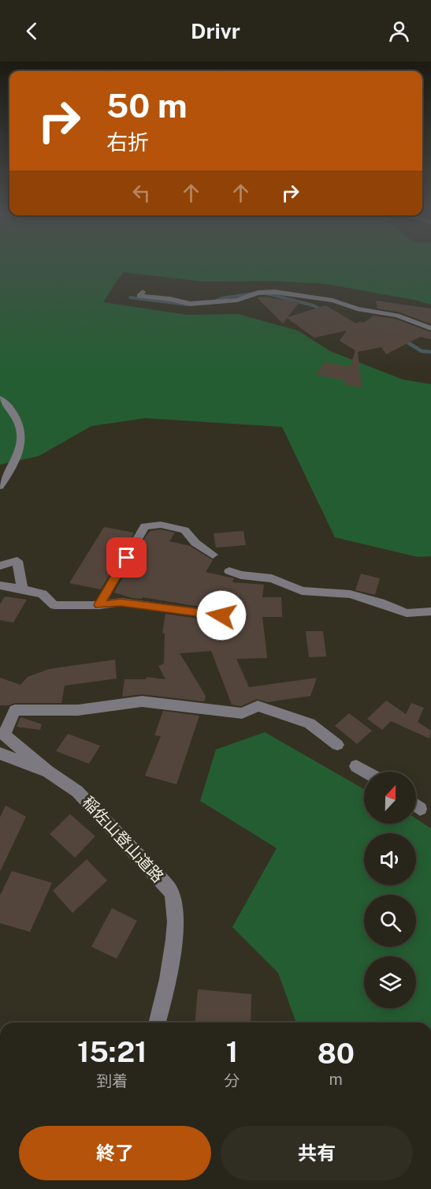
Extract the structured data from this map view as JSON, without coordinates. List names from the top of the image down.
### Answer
{
  "streets": {
    "street": ["稲佐山登山道路"]
  },
  "north": "top",
  "page": {
    "header": "Drivr",
    "turn": ["50 m", "右折"],
    "eta": [
      "15:21",
      "到着",
      "1",
      "分",
      "80",
      "m"
    ],
    "buttons": ["終了", "共有"]
  }
}
